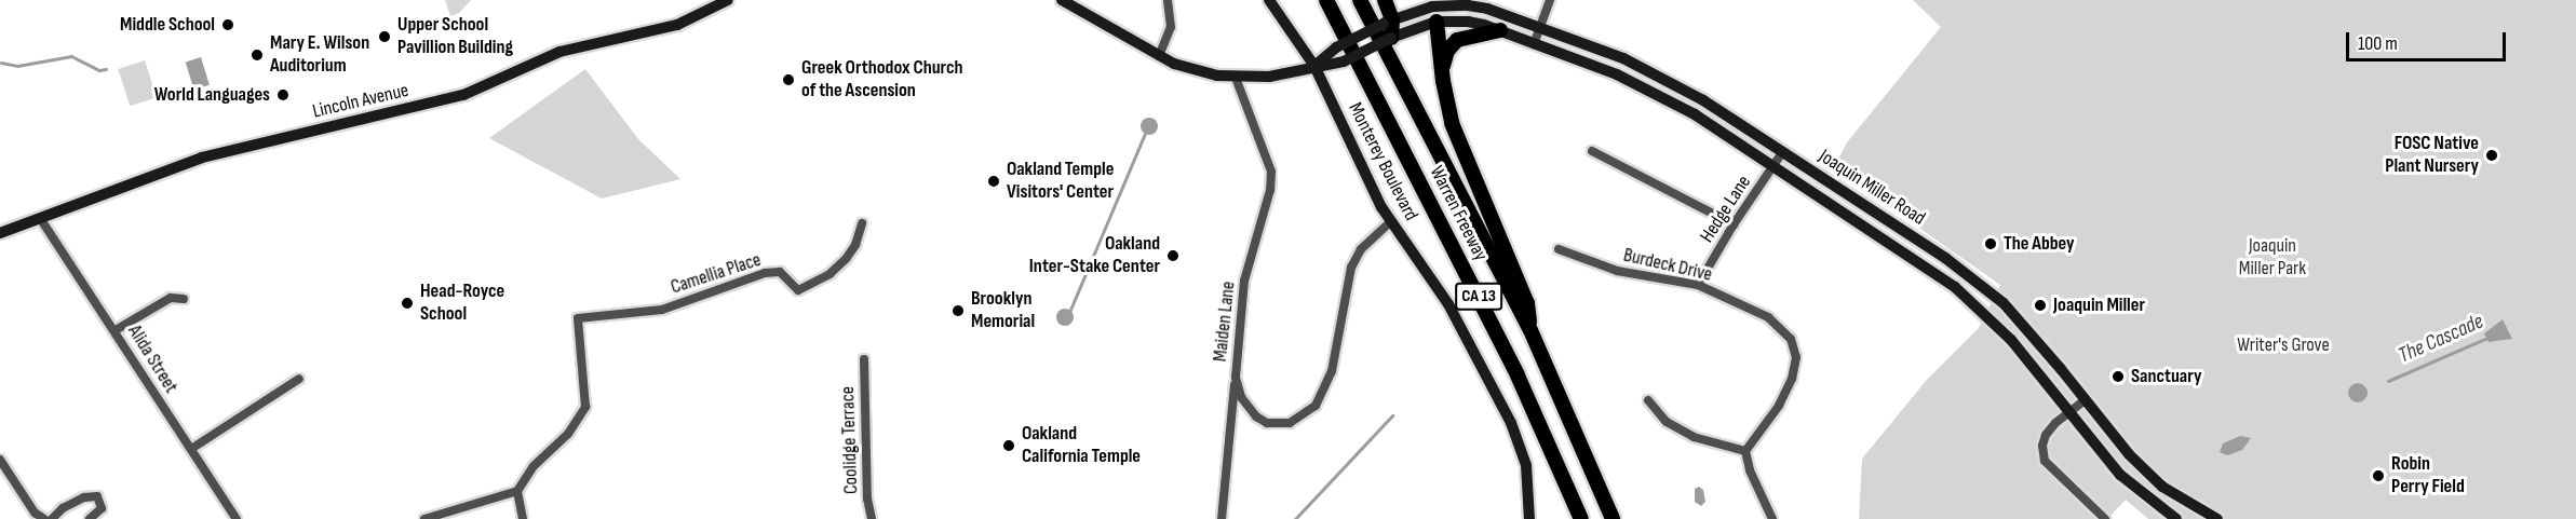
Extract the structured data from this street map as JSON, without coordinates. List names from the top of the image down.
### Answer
{
  "streets": {
    "highway": ["Warren Freeway", "CA 13"],
    "main road": ["Lincoln Avenue", "Monterey Boulevard", "Joaquin Miller Road"],
    "street": [
      "Hedge Lane",
      "Burdeck Drive",
      "Camellia Place",
      "Maiden Lane",
      "Alida Street",
      "Coolidge Terrace"
    ]
  },
  "crossings": [
    ["Lincoln Avenue", "Alida Street"],
    ["Monterey Boulevard", "Maiden Lane"],
    ["Joaquin Miller Road", "Hedge Lane"],
    ["Hedge Lane", "Burdeck Drive"]
  ],
  "water": ["The Cascade"],
  "parks": ["Joaquin Miller Park", "Writer's Grove"],
  "places": [
    "Middle School",
    "Upper School Pavillion Building",
    "Mary E. Wilson Auditorium",
    "Greek Orthodox Church of the Ascension",
    "World Languages",
    "FOSC Native Plant Nursery",
    "Oakland Temple Visitors' Center",
    "The Abbey",
    "Oakland Inter-Stake Center",
    "Head-Royce School",
    "Joaquin Miller",
    "Brooklyn Memorial",
    "Sanctuary",
    "Oakland California Temple",
    "Robin Perry Field"
  ],
  "scale_bar": "100 m"
}
